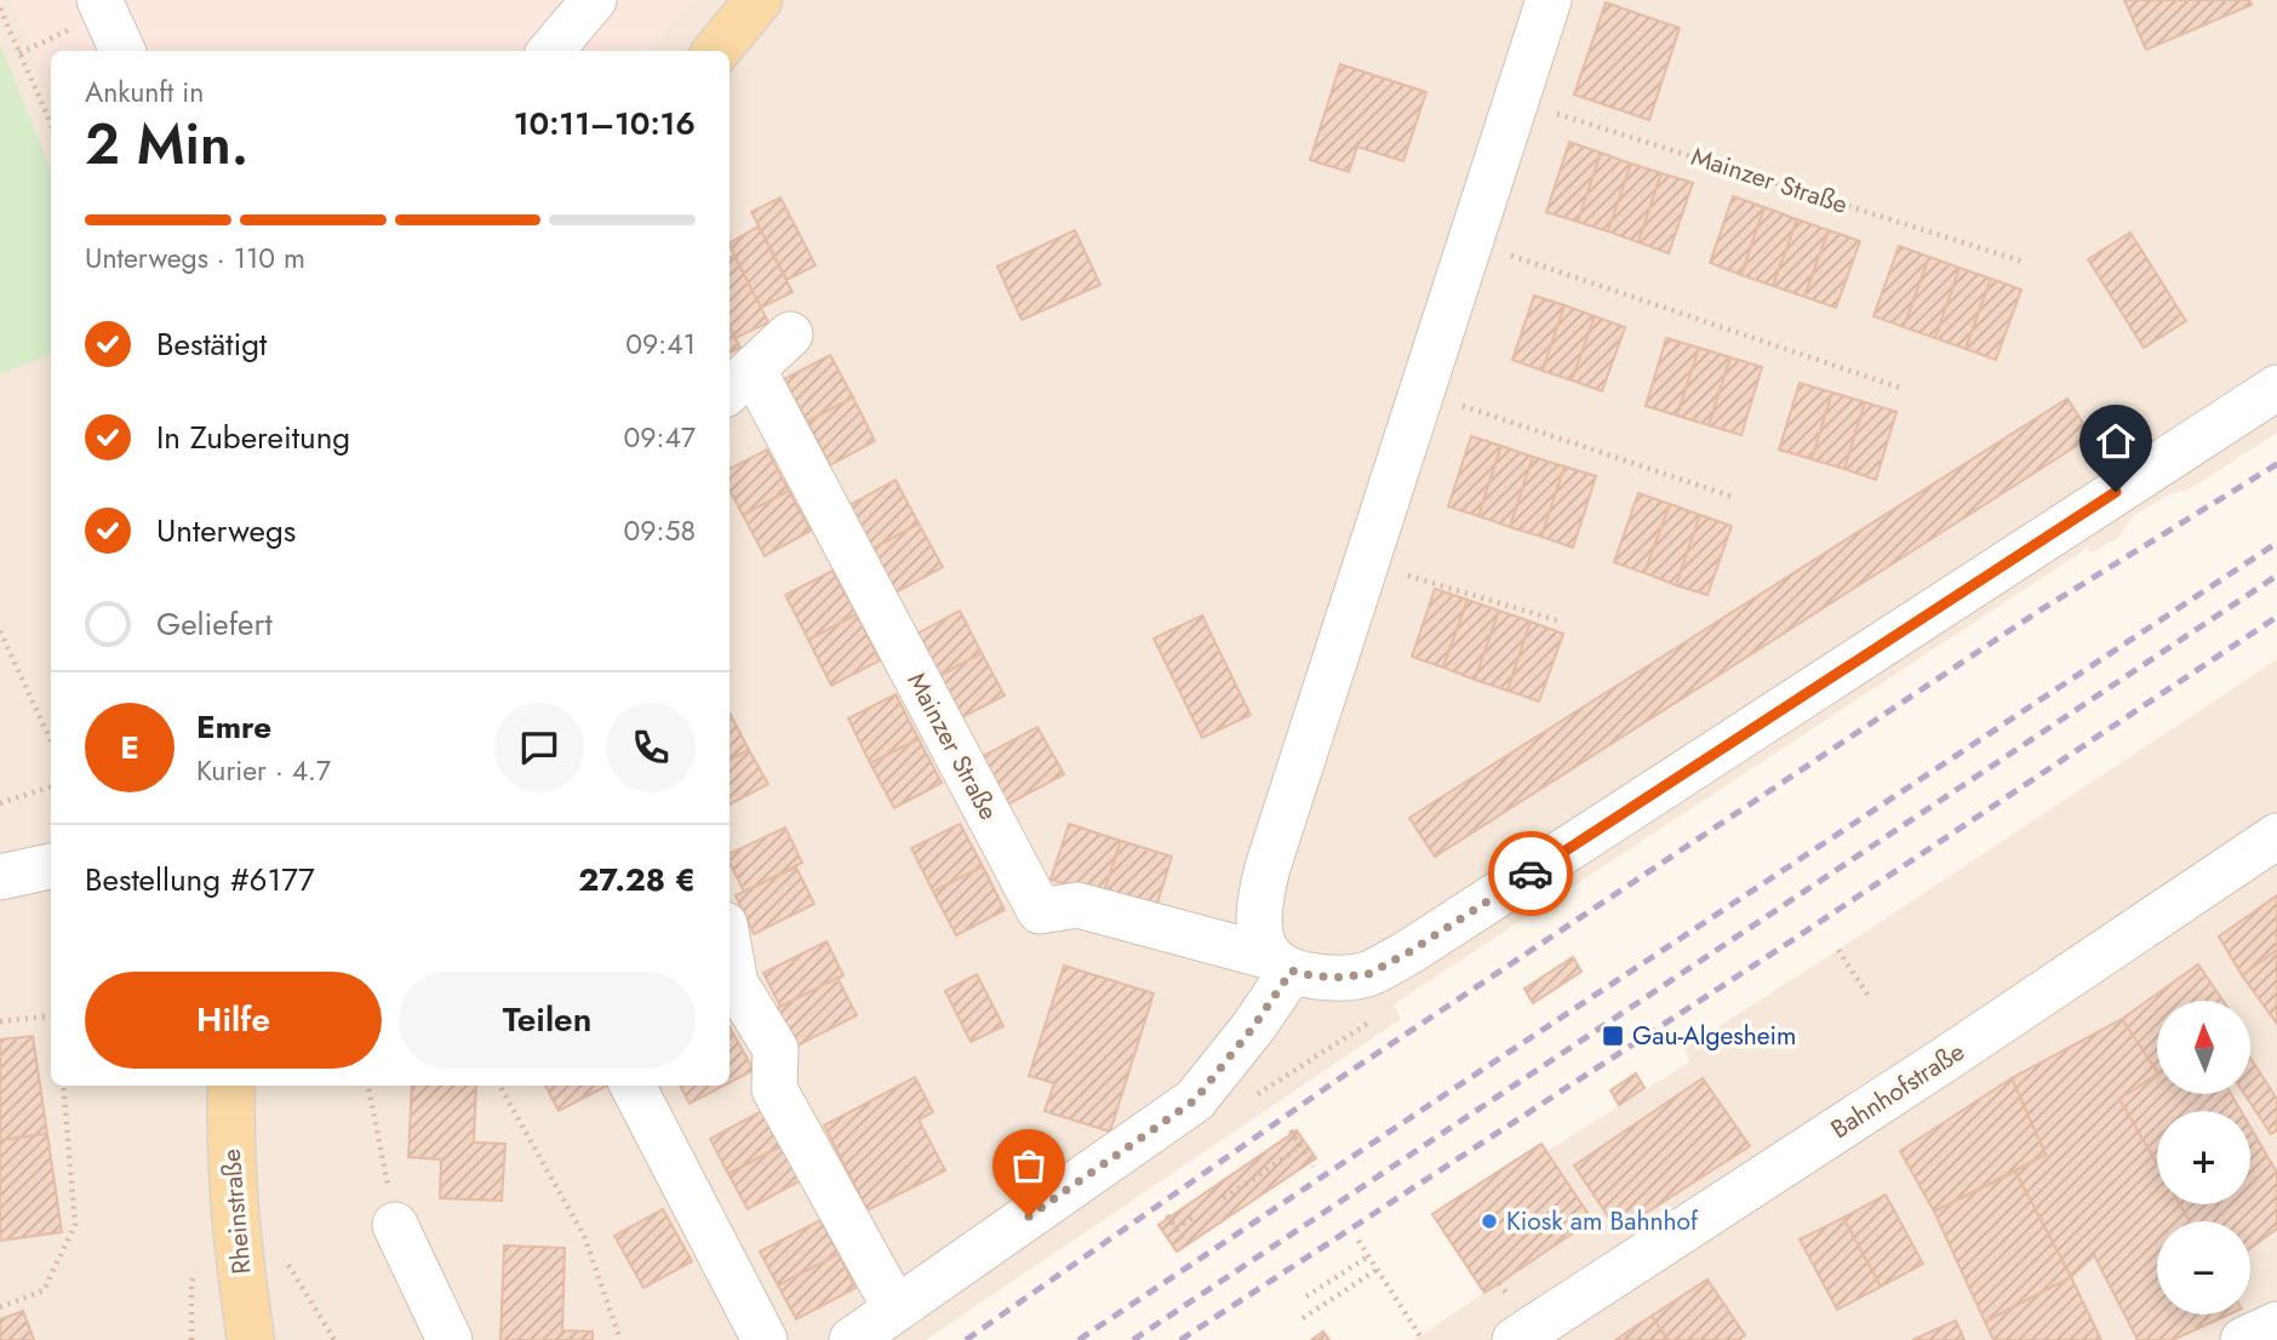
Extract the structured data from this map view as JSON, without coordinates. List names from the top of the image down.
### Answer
{
  "streets": {
    "main road": ["Rheinstraße"],
    "street": ["Mainzer Straße", "Bahnhofstraße"]
  },
  "places": {
    "transit": ["Gau-Algesheim"],
    "other": ["Kiosk am Bahnhof"]
  },
  "north": "top",
  "page": {
    "heading": ["2 Min.", "Ankunft in", "10:11–10:16"],
    "panel": [
      "Emre",
      "Kurier · 4.7",
      "Bestellung #6177",
      "27.28 €"
    ],
    "bar": "Unterwegs · 110 m",
    "list": [
      ["Bestätigt", "09:41"],
      ["In Zubereitung", "09:47"],
      ["Unterwegs", "09:58"],
      "Geliefert"
    ],
    "round": "E",
    "buttons": ["Hilfe", "Teilen"],
    "map_buttons": ["+", "−"]
  }
}
